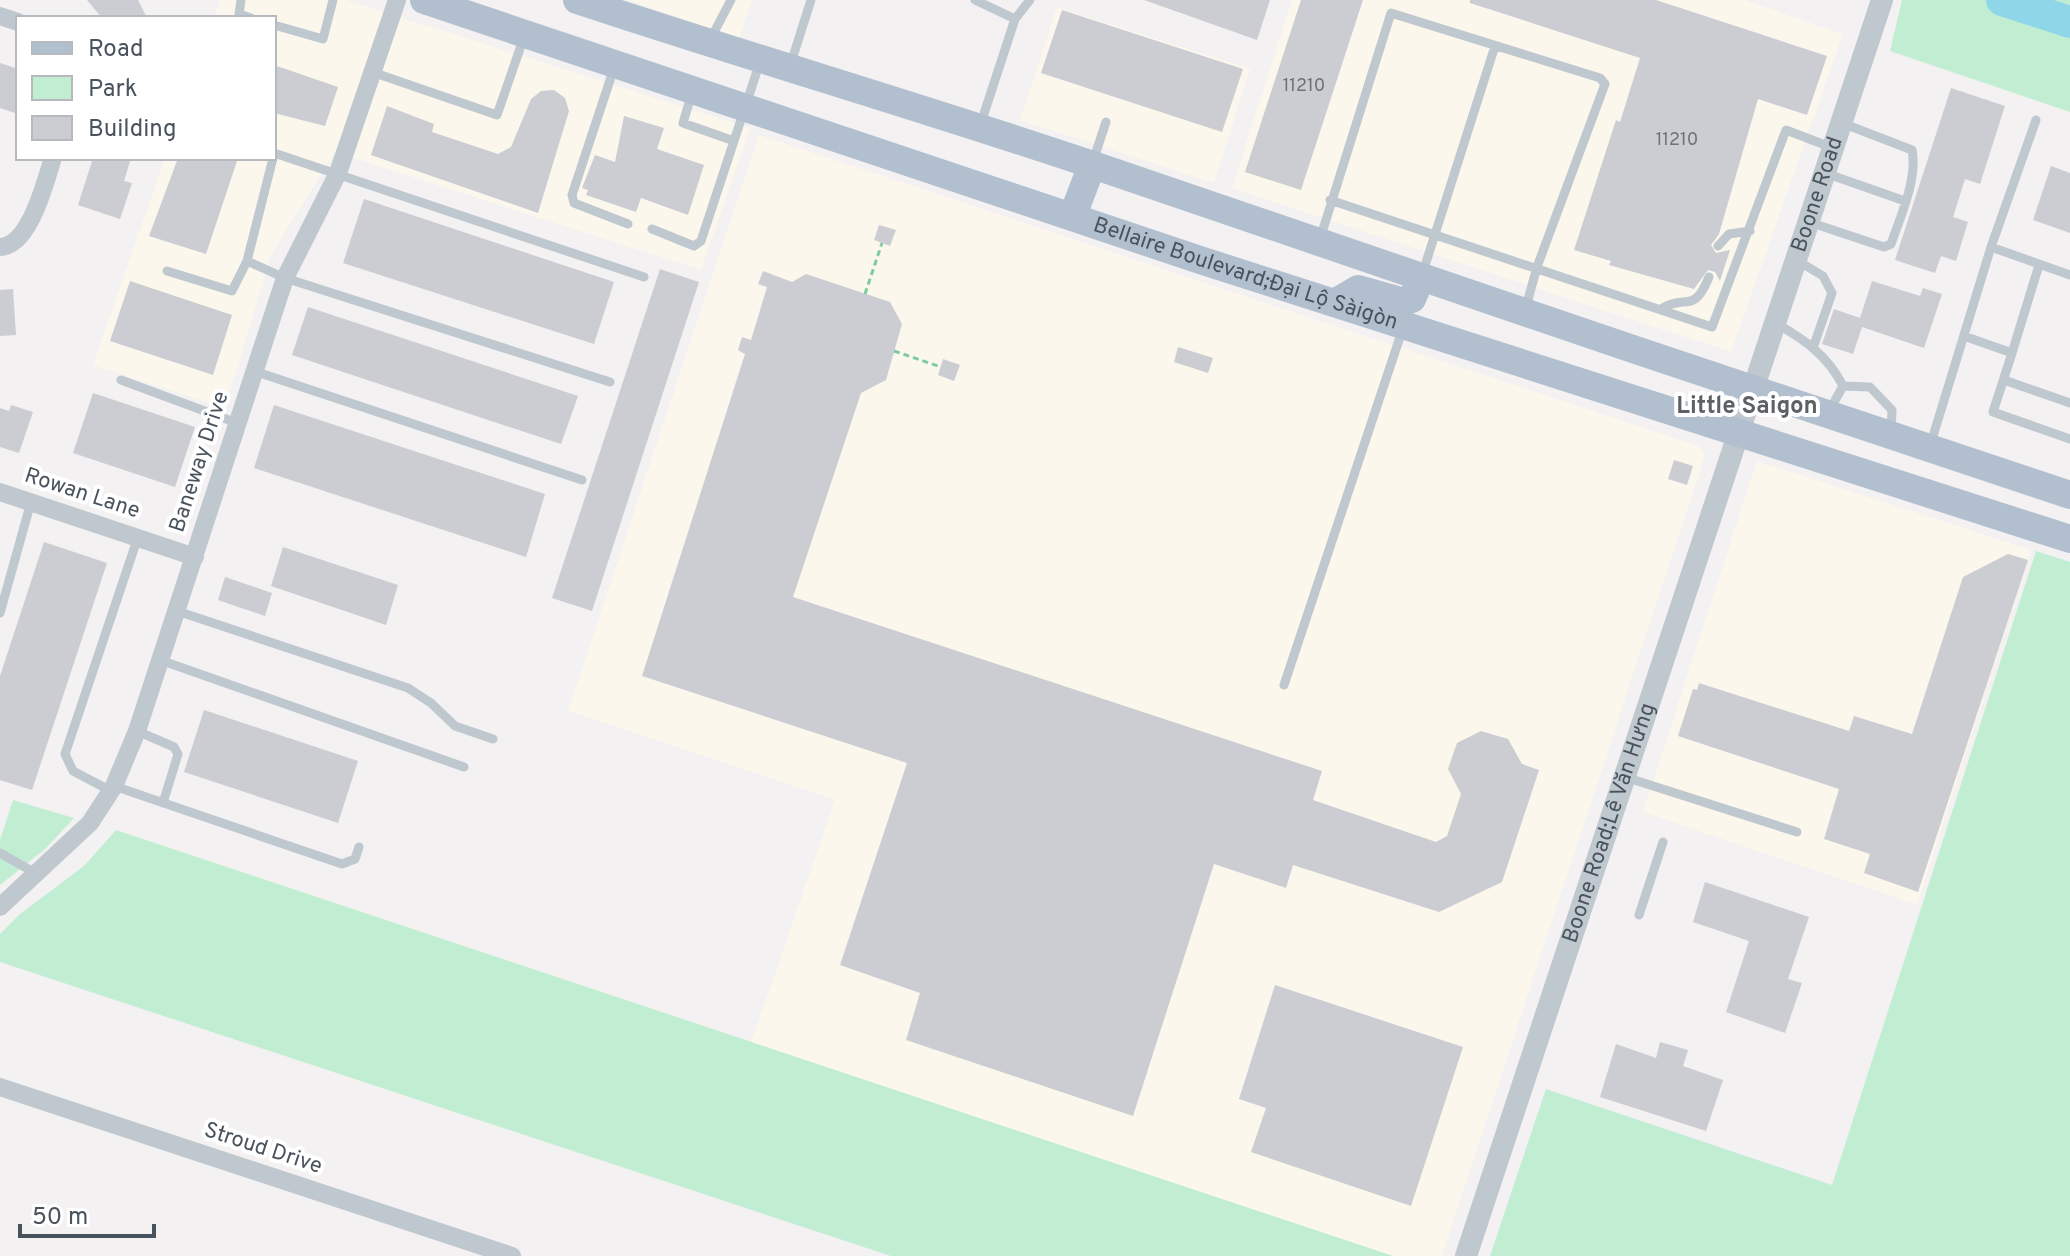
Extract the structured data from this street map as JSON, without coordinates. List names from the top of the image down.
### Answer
{
  "streets": {
    "main road": ["Bellaire Boulevard;Đại Lộ Sàigòn"],
    "street": [
      "Boone Road",
      "Baneway Drive",
      "Rowan Lane",
      "Boone Road;Lê Văn Hưng",
      "Stroud Drive"
    ]
  },
  "crossings": [
    ["Boone Road", "Boone Road;Lê Văn Hưng"],
    ["Bellaire Boulevard;Đại Lộ Sàigòn", "Boone Road;Lê Văn Hưng"],
    ["Baneway Drive", "Rowan Lane"]
  ],
  "districts": ["Little Saigon"],
  "house_numbers": ["11210", "11210"],
  "legend": ["Road", "Park", "Building"],
  "scale_bar": "50 m"
}
